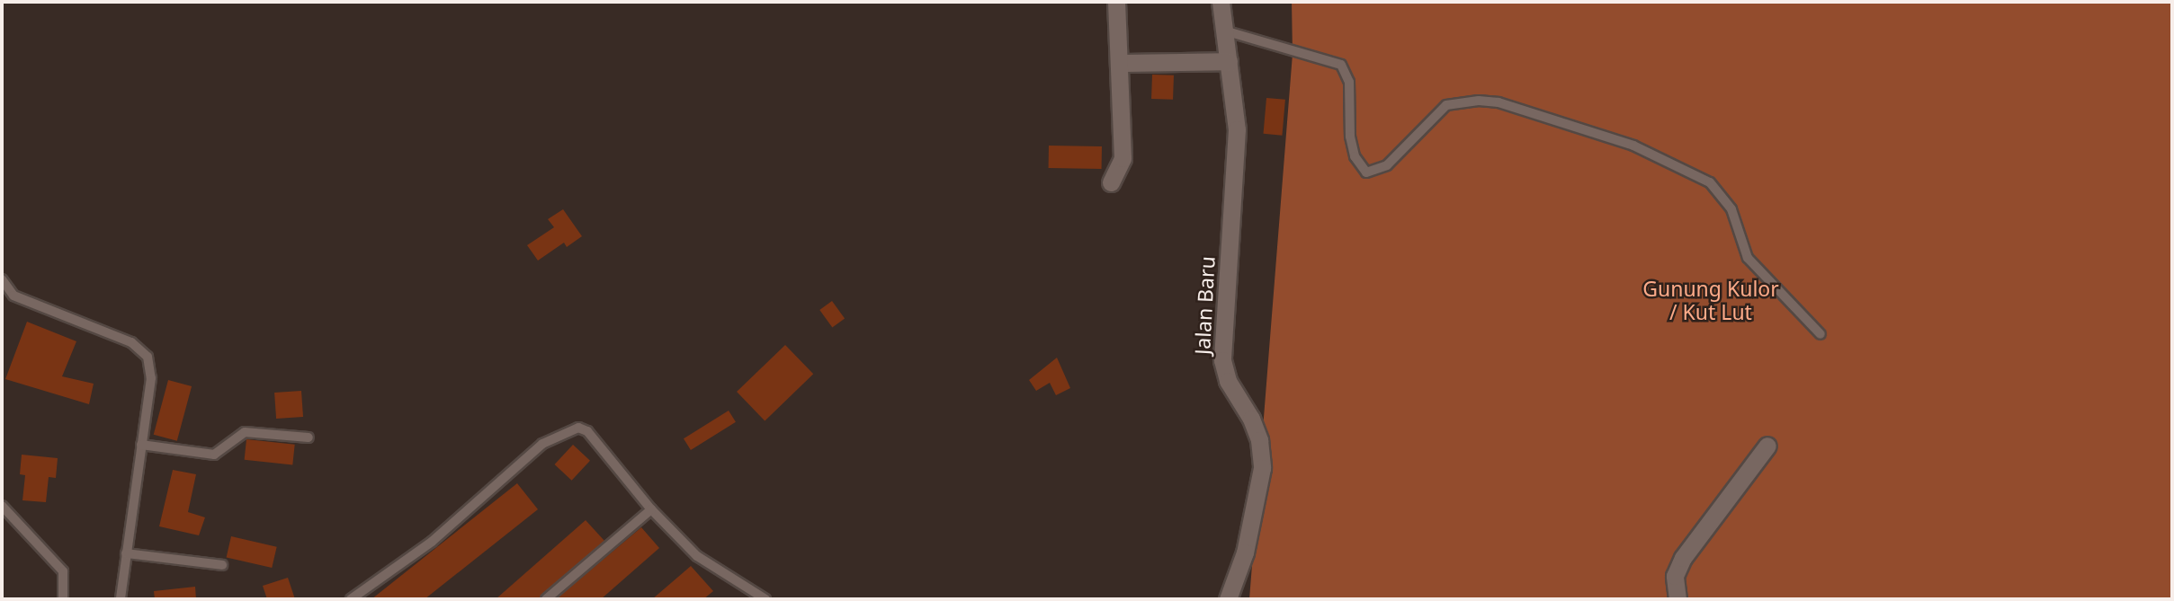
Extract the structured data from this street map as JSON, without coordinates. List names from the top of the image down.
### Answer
{
  "streets": {
    "street": ["Jalan Baru"]
  },
  "parks": ["Gunung Kulor / Kut Lut"]
}
